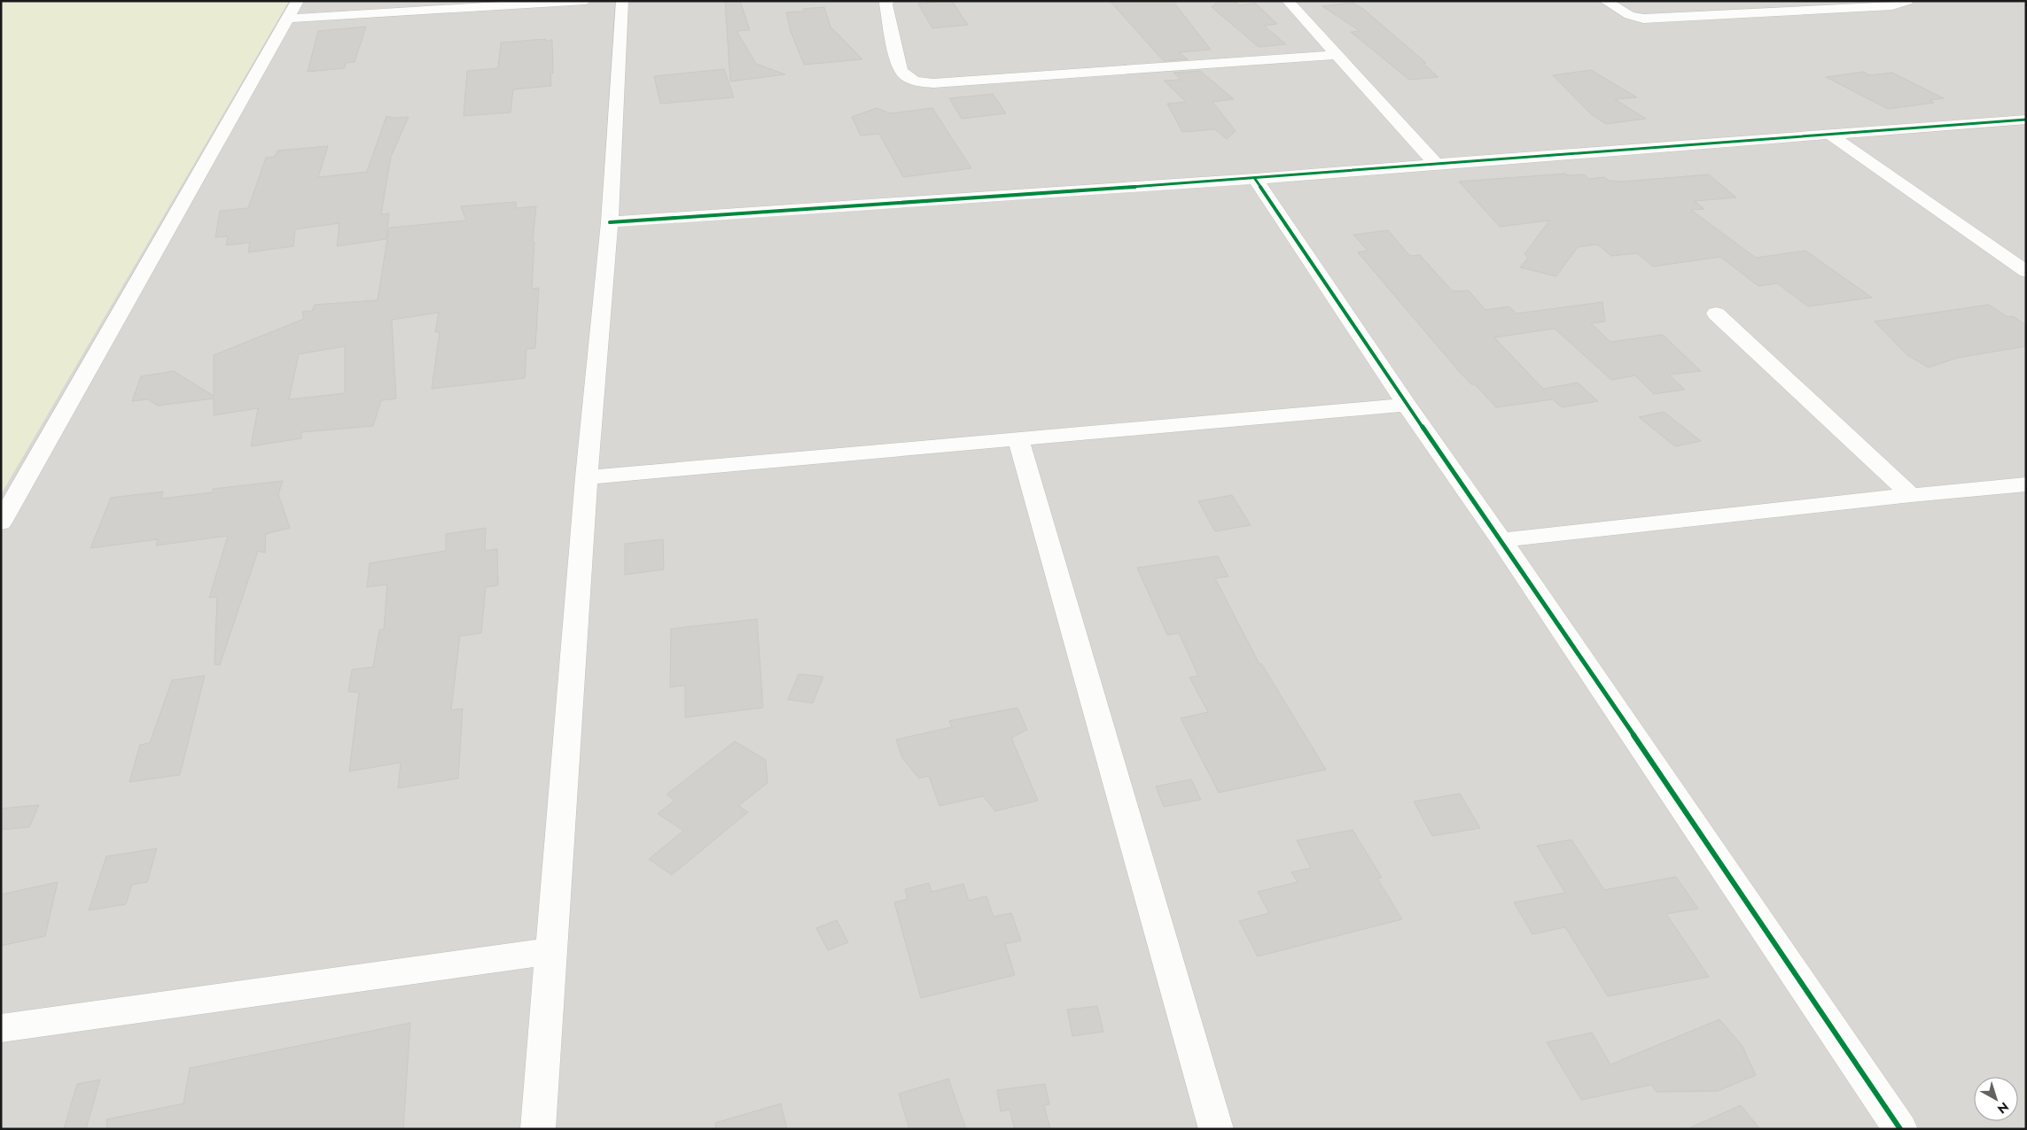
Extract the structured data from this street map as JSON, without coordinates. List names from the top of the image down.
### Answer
{
  "north": "bottom right"
}
